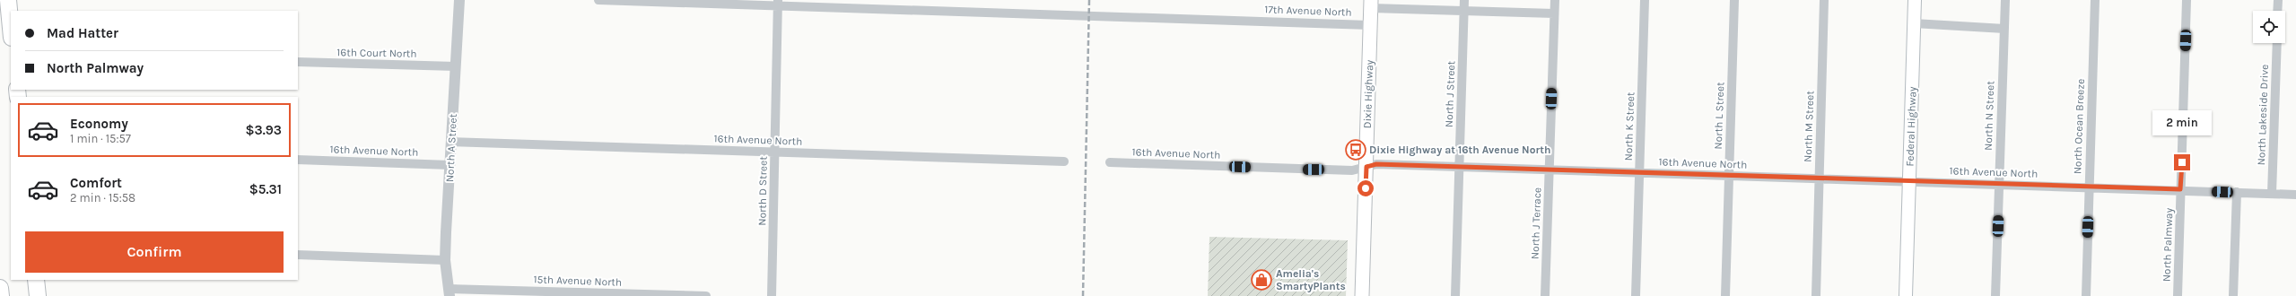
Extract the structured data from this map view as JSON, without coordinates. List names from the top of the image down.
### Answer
{
  "streets": {
    "main road": ["Dixie Highway", "Federal Highway"],
    "street": [
      "17th Avenue North",
      "16th Court North",
      "North J Street",
      "North Lakeside Drive",
      "North L Street",
      "North N Street",
      "North K Street",
      "North M Street",
      "North Ocean Breeze",
      "16th Avenue North",
      "North A Street",
      "North D Street",
      "North J Terrace",
      "North Palmway",
      "15th Avenue North"
    ]
  },
  "crossings": [
    ["17th Avenue North", "Dixie Highway"],
    ["17th Avenue North", "North D Street"],
    ["16th Court North", "North A Street"],
    ["Dixie Highway", "16th Avenue North"],
    ["North J Street", "16th Avenue North"],
    ["North Lakeside Drive", "16th Avenue North"],
    ["North L Street", "16th Avenue North"],
    ["North N Street", "16th Avenue North"],
    ["North K Street", "16th Avenue North"],
    ["North M Street", "16th Avenue North"],
    ["Federal Highway", "16th Avenue North"],
    ["North Ocean Breeze", "16th Avenue North"],
    ["16th Avenue North", "North A Street"],
    ["16th Avenue North", "North D Street"],
    ["16th Avenue North", "North J Terrace"],
    ["16th Avenue North", "North Palmway"],
    ["North A Street", "15th Avenue North"]
  ],
  "places": {
    "bus stop": ["Dixie Highway at 16th Avenue North"],
    "shop": ["Amelia's SmartyPlants"]
  },
  "page": {
    "banner": ["Mad Hatter", "North Palmway"],
    "list": [
      {
        "name": "Economy",
        "note": "1 min · 15:57",
        "value": "$3.93"
      },
      {
        "name": "Comfort",
        "note": "2 min · 15:58",
        "value": "$5.31"
      }
    ],
    "bubble": "2 min",
    "buttons": "Confirm"
  }
}
